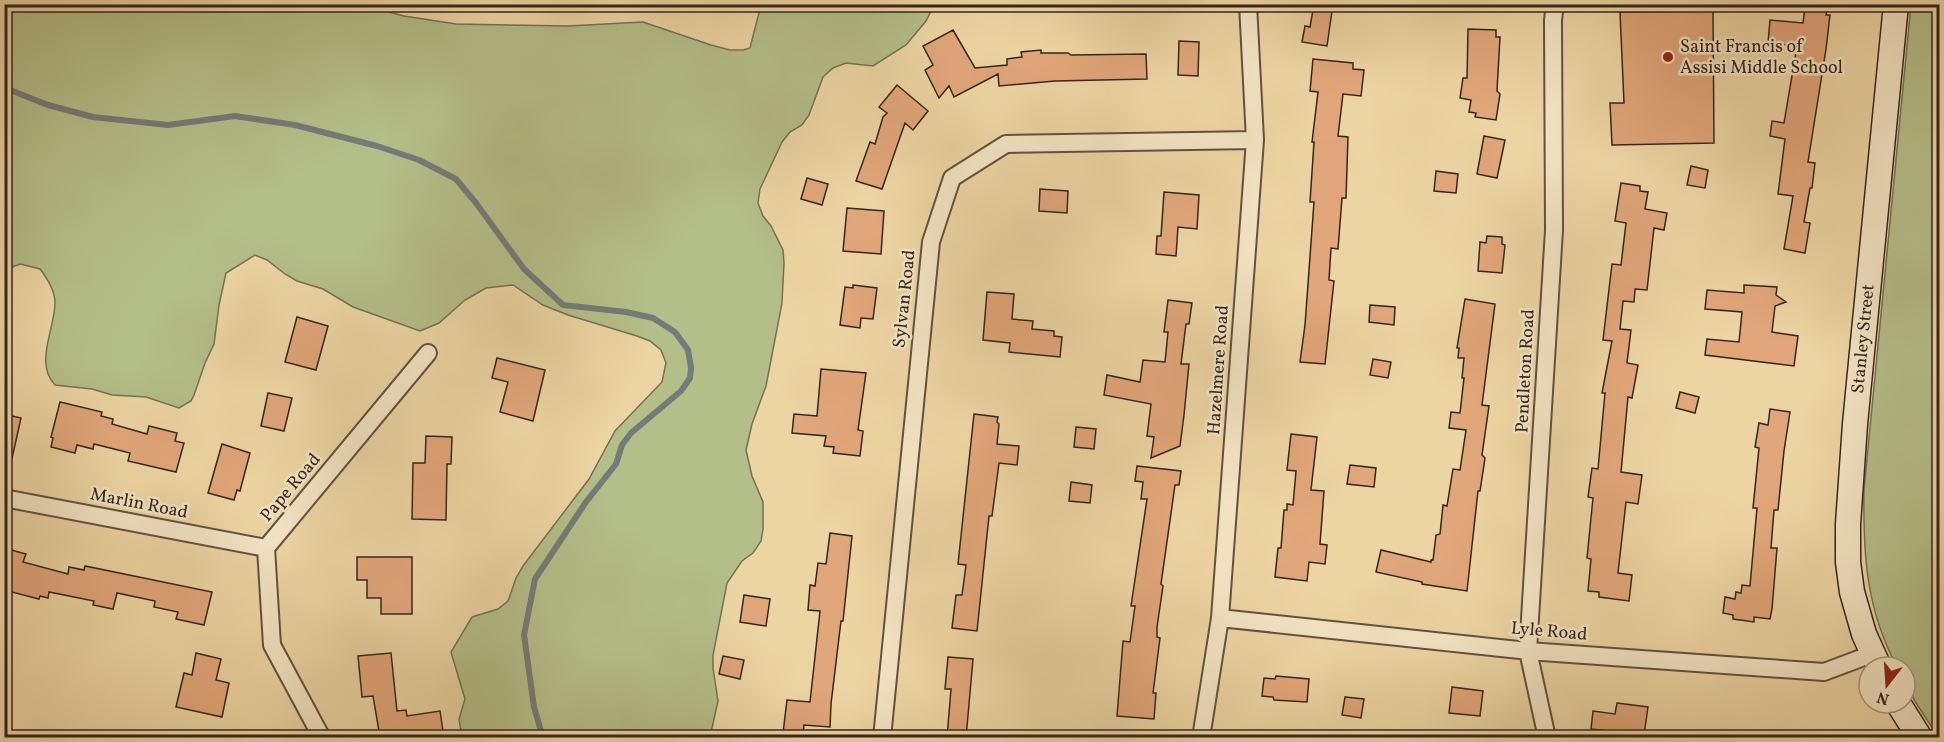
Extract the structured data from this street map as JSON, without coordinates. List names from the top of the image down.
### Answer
{
  "streets": {
    "main road": ["Stanley Street"],
    "street": [
      "Sylvan Road",
      "Hazelmere Road",
      "Pendleton Road",
      "Pape Road",
      "Marlin Road",
      "Lyle Road"
    ]
  },
  "crossings": [
    ["Sylvan Road", "Hazelmere Road"],
    ["Hazelmere Road", "Lyle Road"],
    ["Pendleton Road", "Lyle Road"],
    ["Pape Road", "Marlin Road"]
  ],
  "places": ["Saint Francis of Assisi Middle School"],
  "north": "bottom"
}
